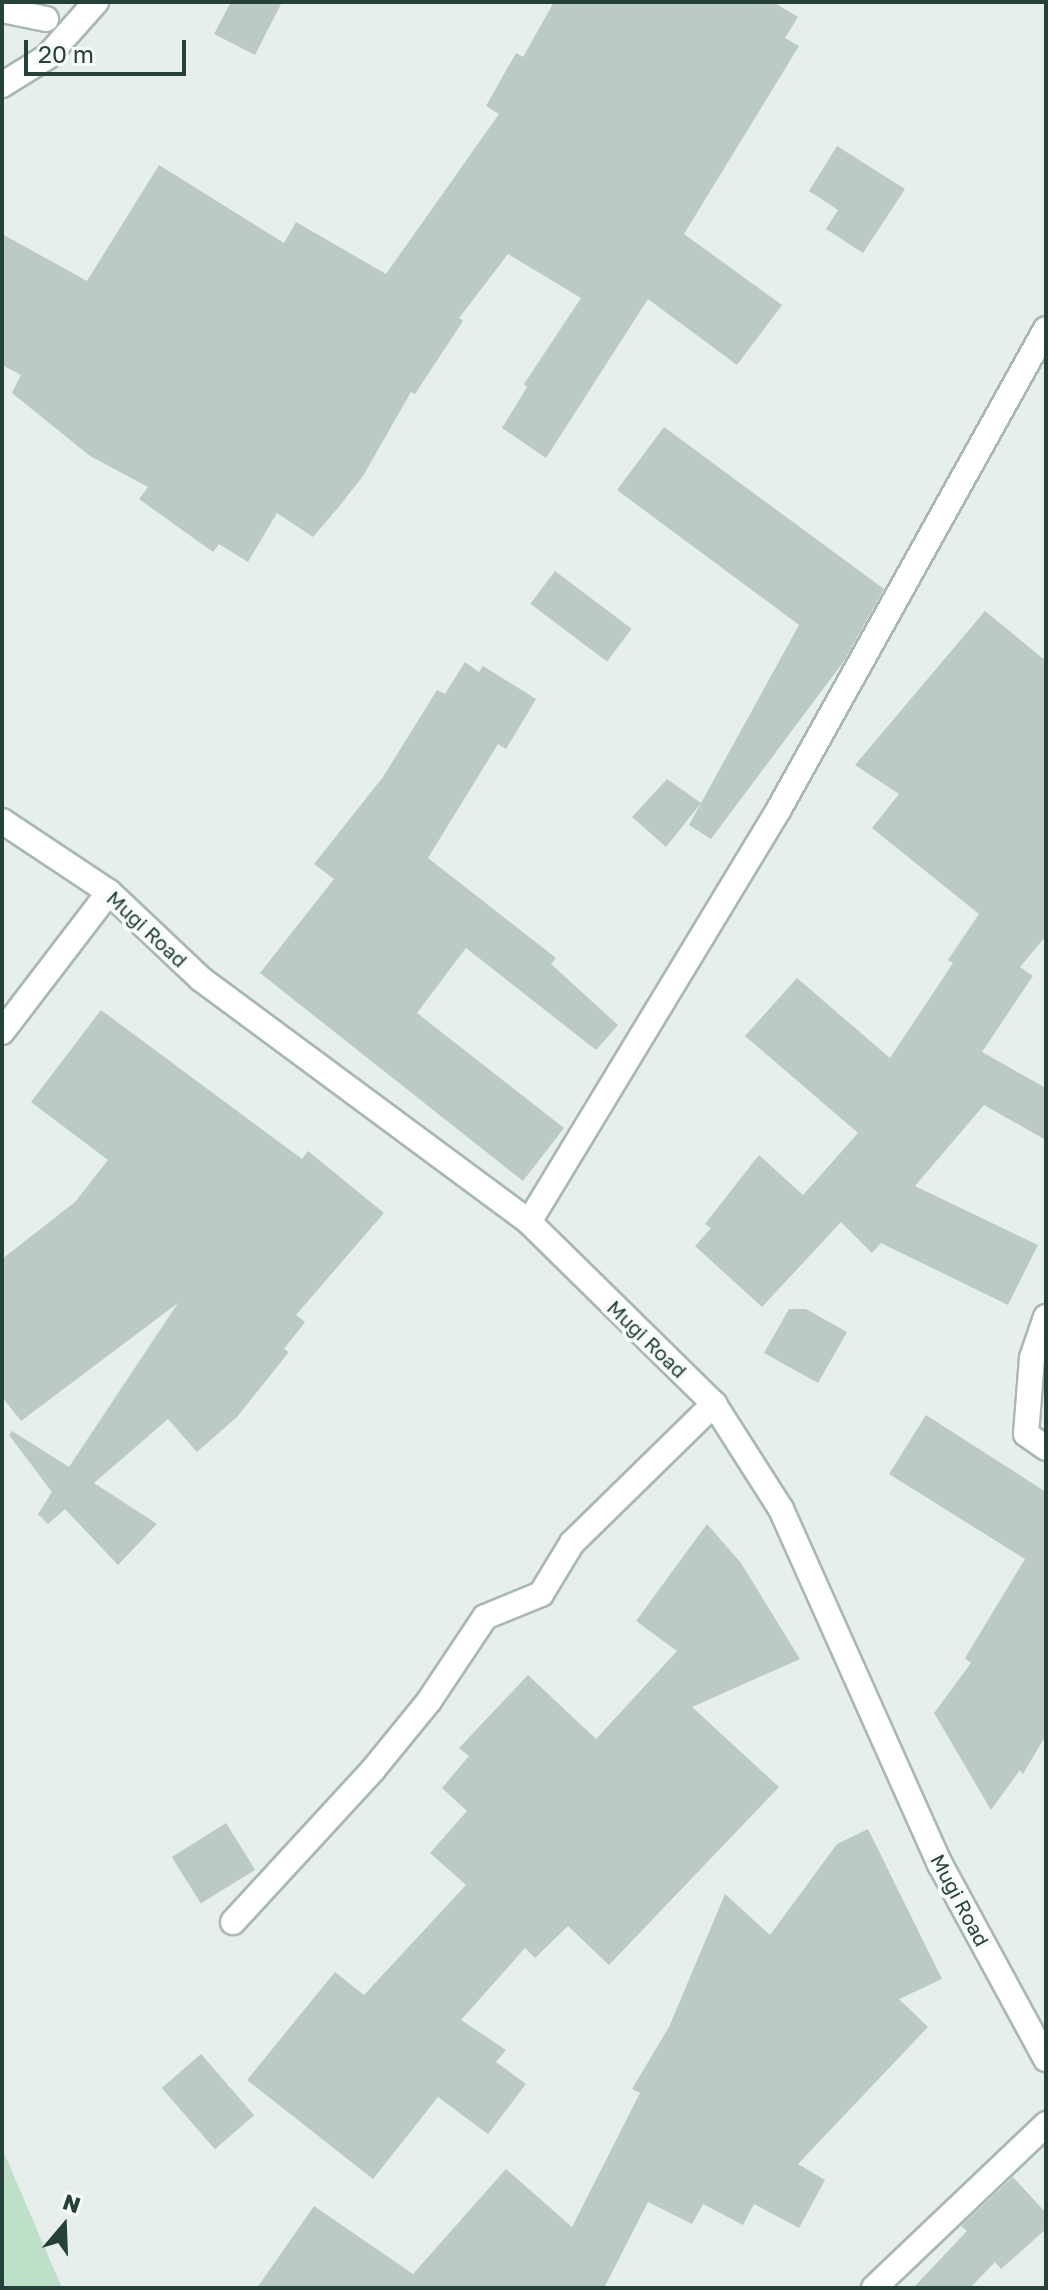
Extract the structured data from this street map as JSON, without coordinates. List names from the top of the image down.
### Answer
{
  "streets": {
    "street": ["Mugi Road"]
  },
  "scale_bar": "20 m",
  "north": "top"
}
